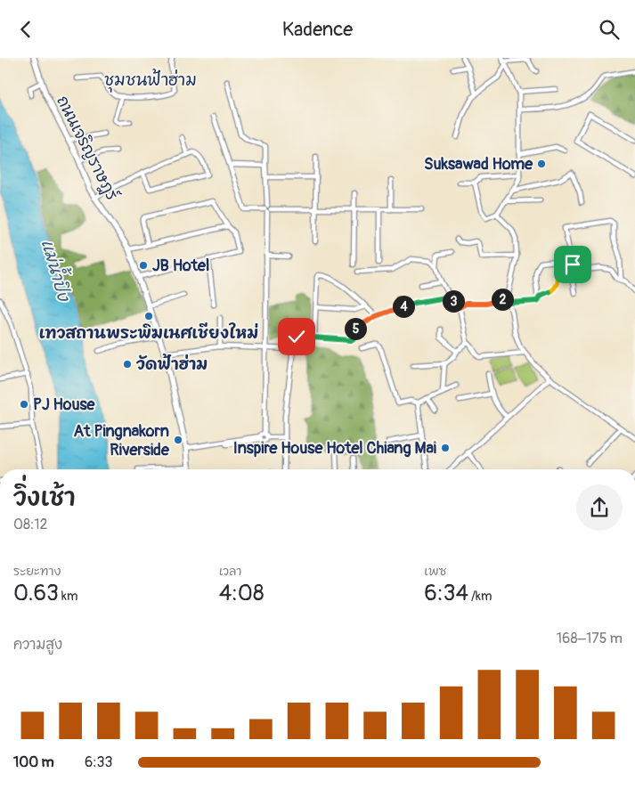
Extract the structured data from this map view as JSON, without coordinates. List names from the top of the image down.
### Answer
{
  "streets": {
    "main road": ["ถนนเจริญราษฎร์"]
  },
  "districts": ["ชุมชนฟ้าฮ่าม"],
  "water": ["แม่น้ำปิง"],
  "places": [
    "Suksawad Home",
    "JB Hotel",
    "เทวสถานพระพิฆเนศเชียงใหม่",
    "วัดฟ้าฮ่าม",
    "PJ House",
    "At Pingnakorn Riverside",
    "Inspire House Hotel Chiang Mai"
  ],
  "page": {
    "header": "Kadence",
    "pins": [
      "2",
      "3",
      "4",
      "5"
    ],
    "heading": ["วิ่งเช้า", "08:12"],
    "stats": [
      ["ระยะทาง", "0.63 km"],
      ["เวลา", "4:08"],
      ["เพซ", "6:34 /km"]
    ],
    "chart": ["ความสูง", "168–175 m"],
    "list": [
      {
        "name": "100 m",
        "note": "6:33"
      }
    ]
  }
}
